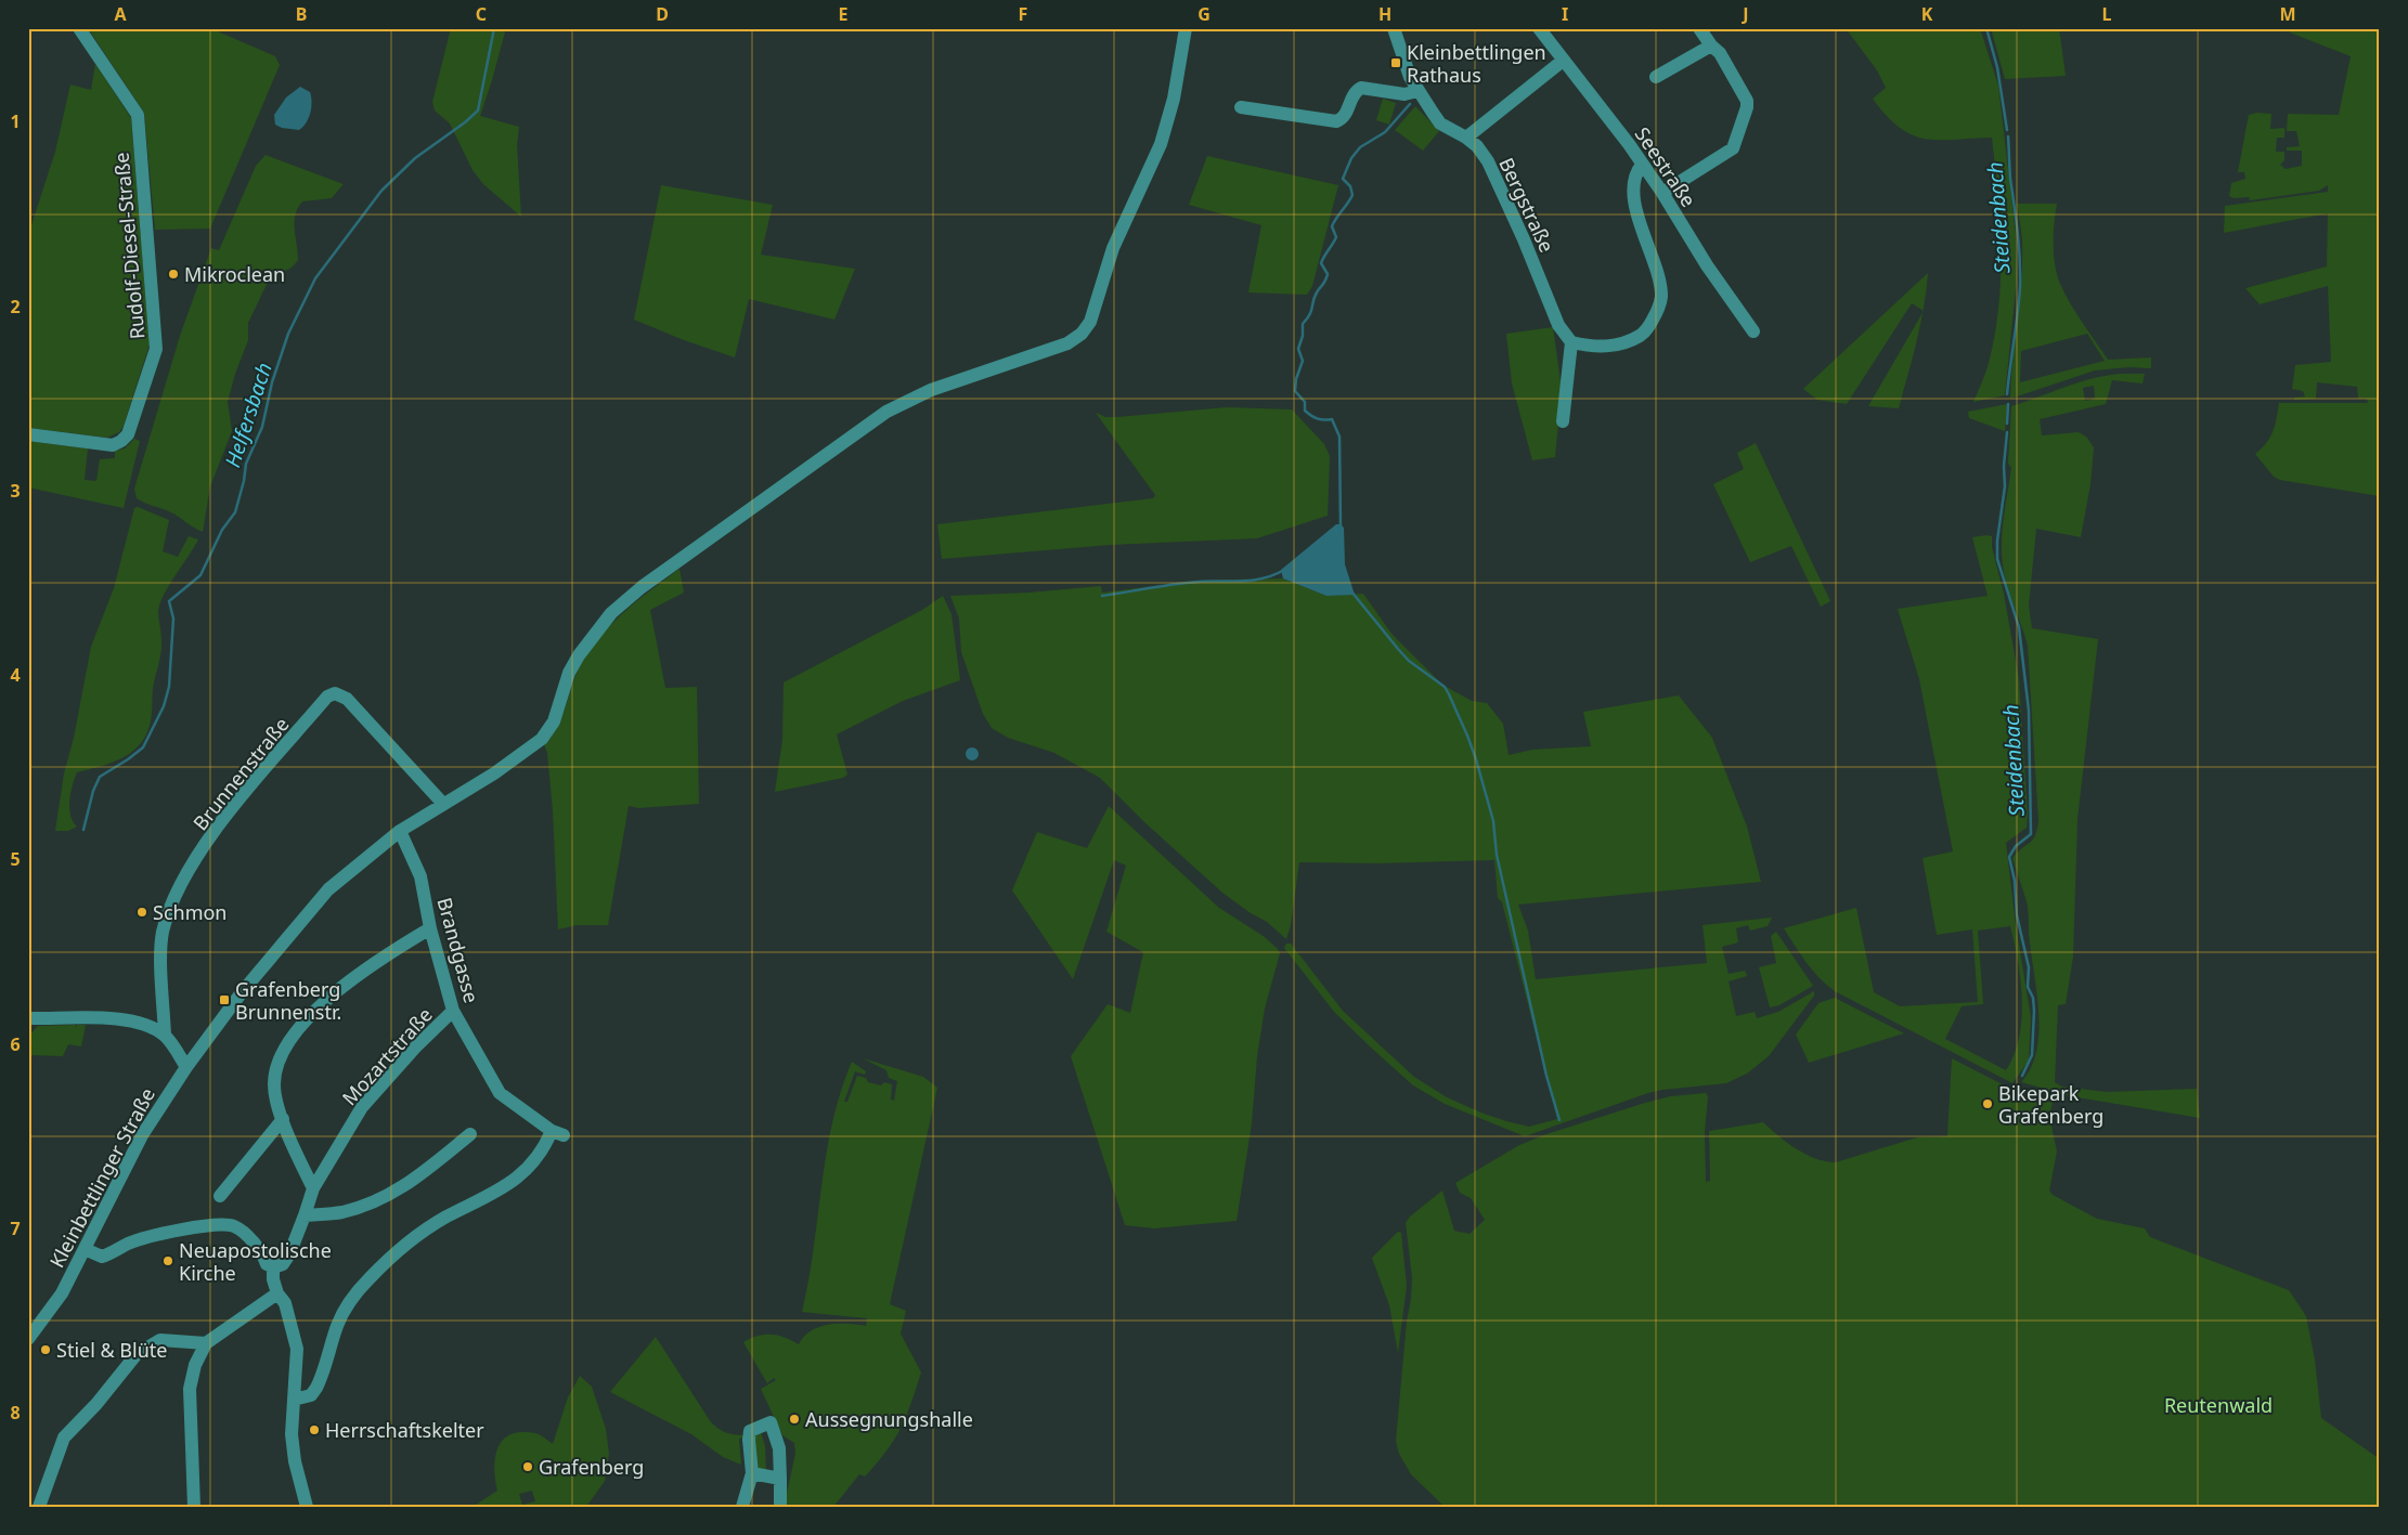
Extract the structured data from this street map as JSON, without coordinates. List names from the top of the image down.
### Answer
{
  "streets": {
    "street": [
      "Seestraße",
      "Bergstraße",
      "Rudolf-Diesel-Straße",
      "Brunnenstraße",
      "Brandgasse",
      "Mozartstraße",
      "Kleinbettlinger Straße"
    ]
  },
  "crossings": [
    ["Brunnenstraße", "Kleinbettlinger Straße"],
    ["Brandgasse", "Mozartstraße"],
    ["Brandgasse", "Kleinbettlinger Straße"]
  ],
  "water": ["Steidenbach", "Helfersbach"],
  "parks": ["Reutenwald"],
  "places": {
    "transit": ["Kleinbettlingen Rathaus", "Grafenberg Brunnenstr."],
    "other": [
      "Mikroclean",
      "Schmon",
      "Bikepark Grafenberg",
      "Neuapostolische Kirche",
      "Stiel & Blüte",
      "Aussegnungshalle",
      "Herrschaftskelter",
      "Grafenberg"
    ]
  },
  "grid": {
    "columns": [
      "A",
      "B",
      "C",
      "D",
      "E",
      "F",
      "G",
      "H",
      "I",
      "J",
      "K",
      "L",
      "M"
    ],
    "rows": [
      "1",
      "2",
      "3",
      "4",
      "5",
      "6",
      "7",
      "8"
    ]
  }
}
